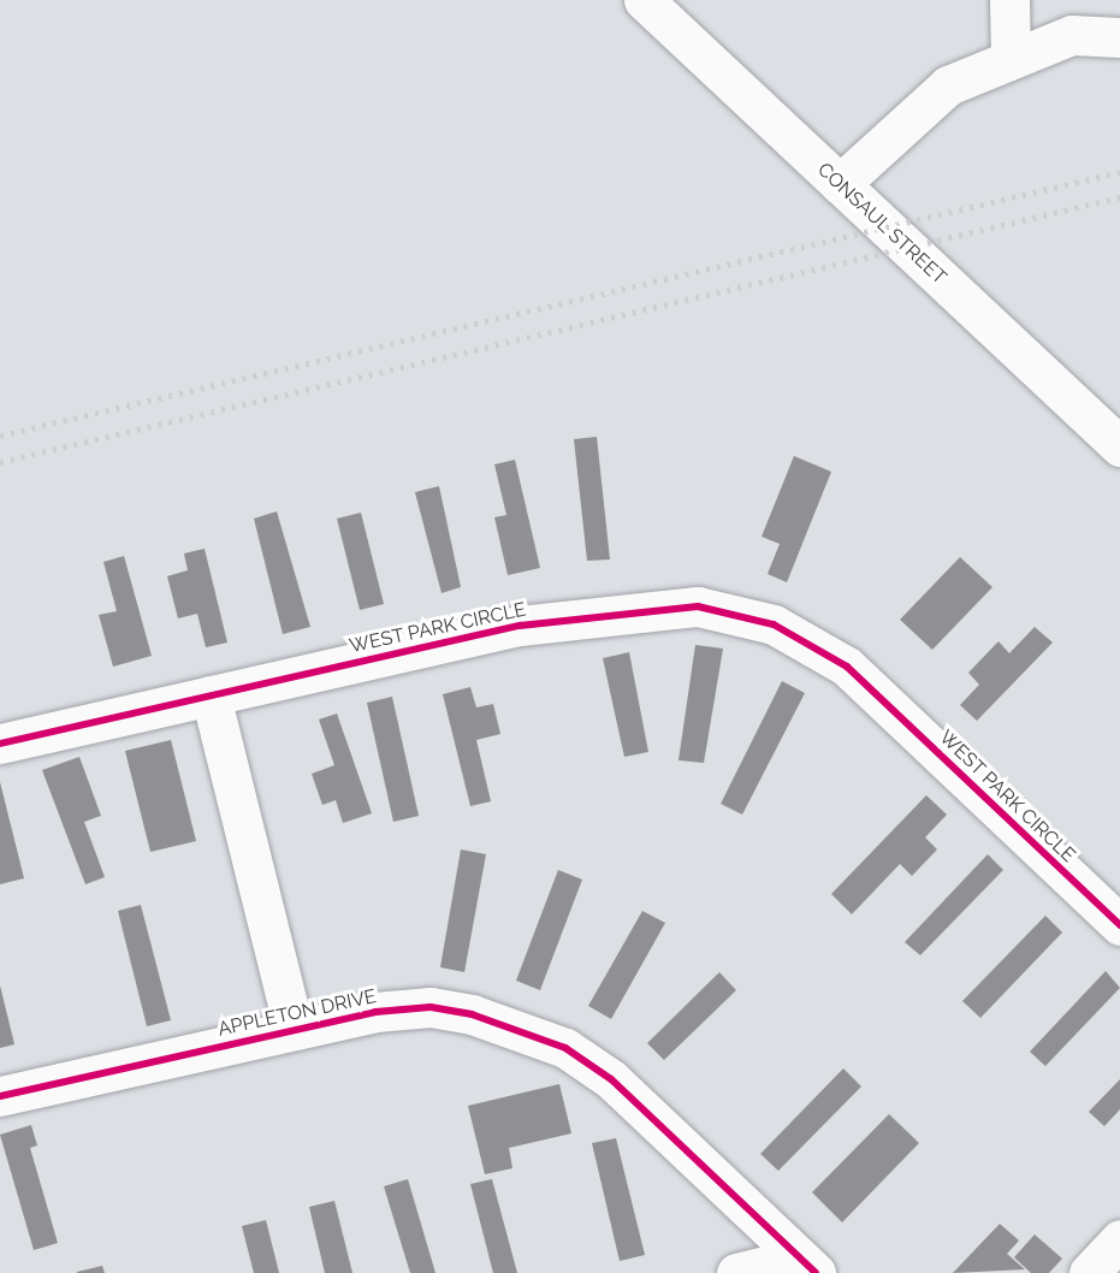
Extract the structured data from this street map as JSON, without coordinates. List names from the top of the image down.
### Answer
{
  "streets": {
    "street": ["CONSAUL STREET", "WEST PARK CIRCLE", "APPLETON DRIVE"]
  }
}
